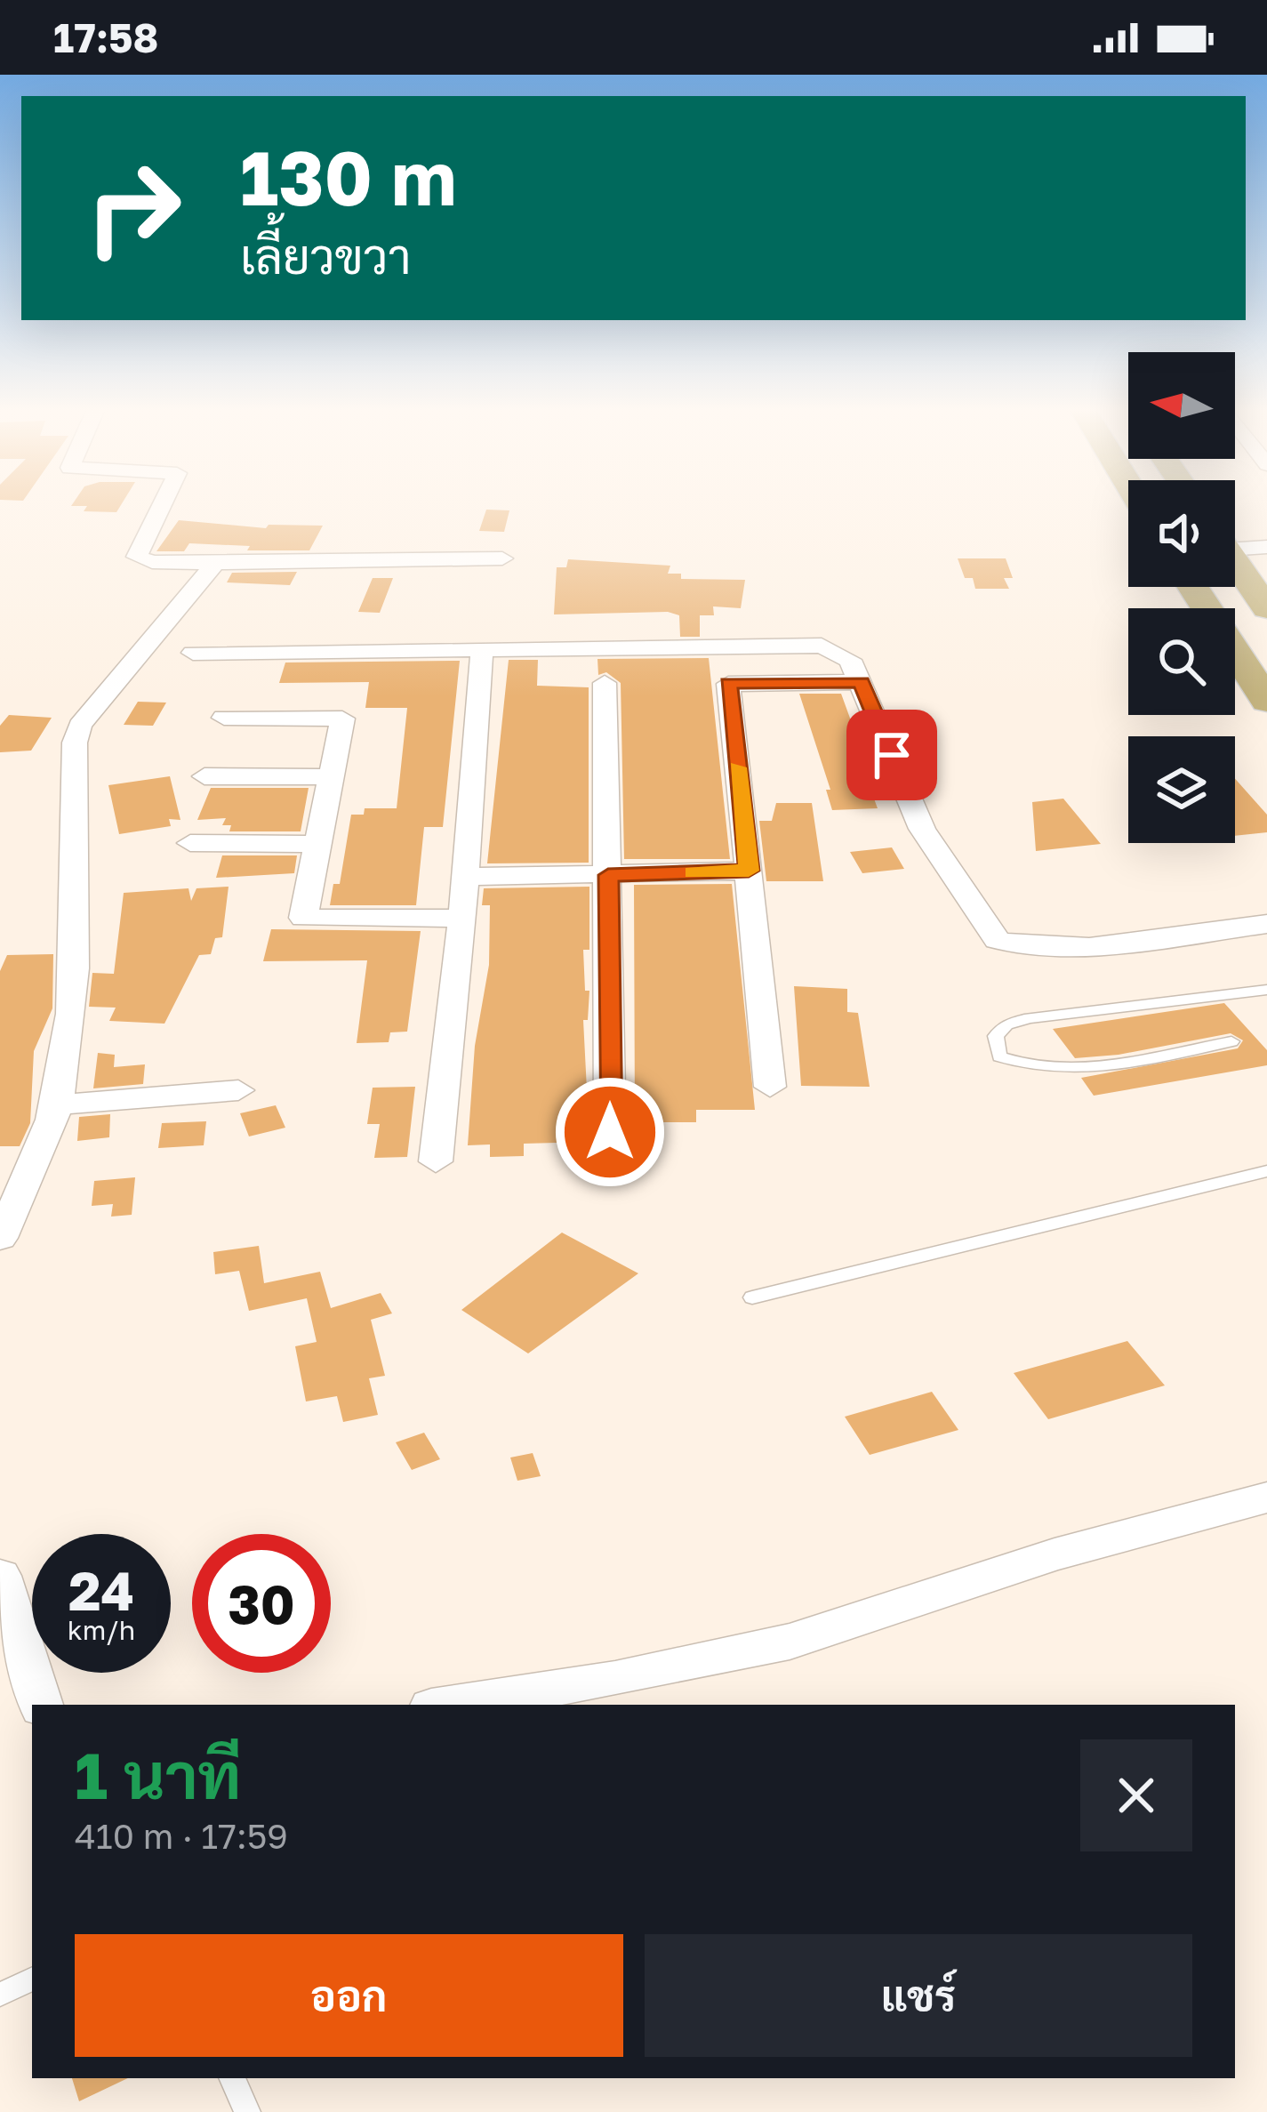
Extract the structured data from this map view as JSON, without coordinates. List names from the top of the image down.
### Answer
{
  "north": "left",
  "page": {
    "status": "17:58",
    "turn": ["130 m", "เลี้ยวขวา"],
    "speed": "24 km/h",
    "limit": "30",
    "heading": ["1 นาที", "410 m · 17:59"],
    "buttons": ["ออก", "แชร์"]
  }
}
